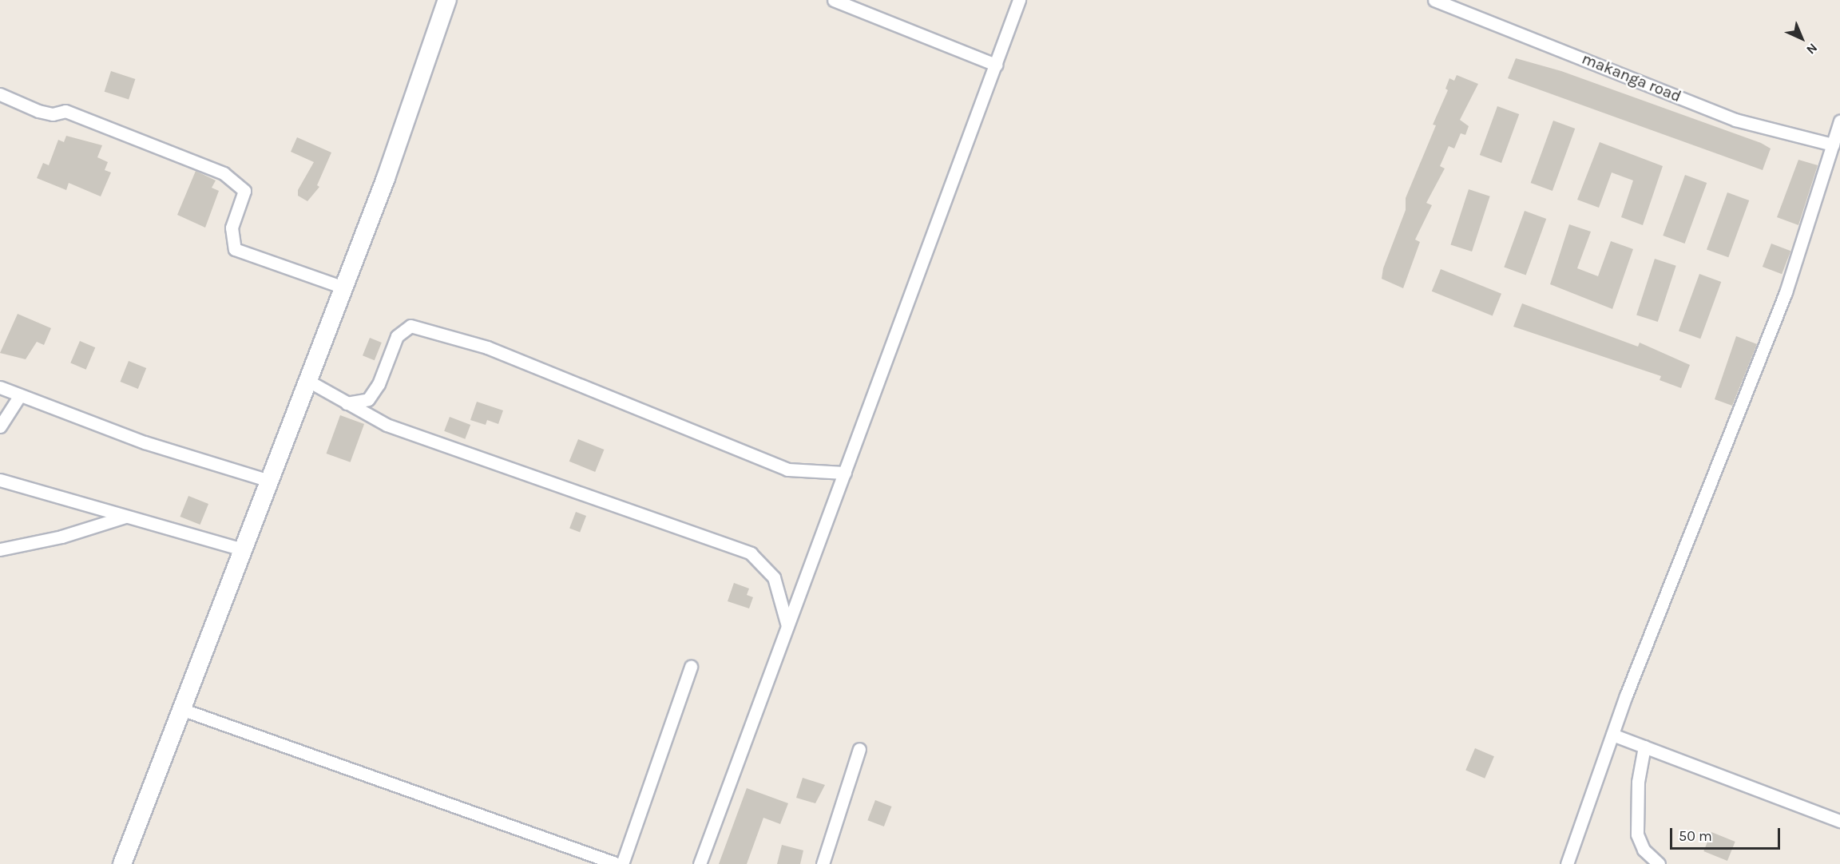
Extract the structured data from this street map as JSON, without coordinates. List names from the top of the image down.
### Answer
{
  "streets": {
    "street": ["makanga road"]
  },
  "scale_bar": "50 m",
  "north": "bottom right"
}
